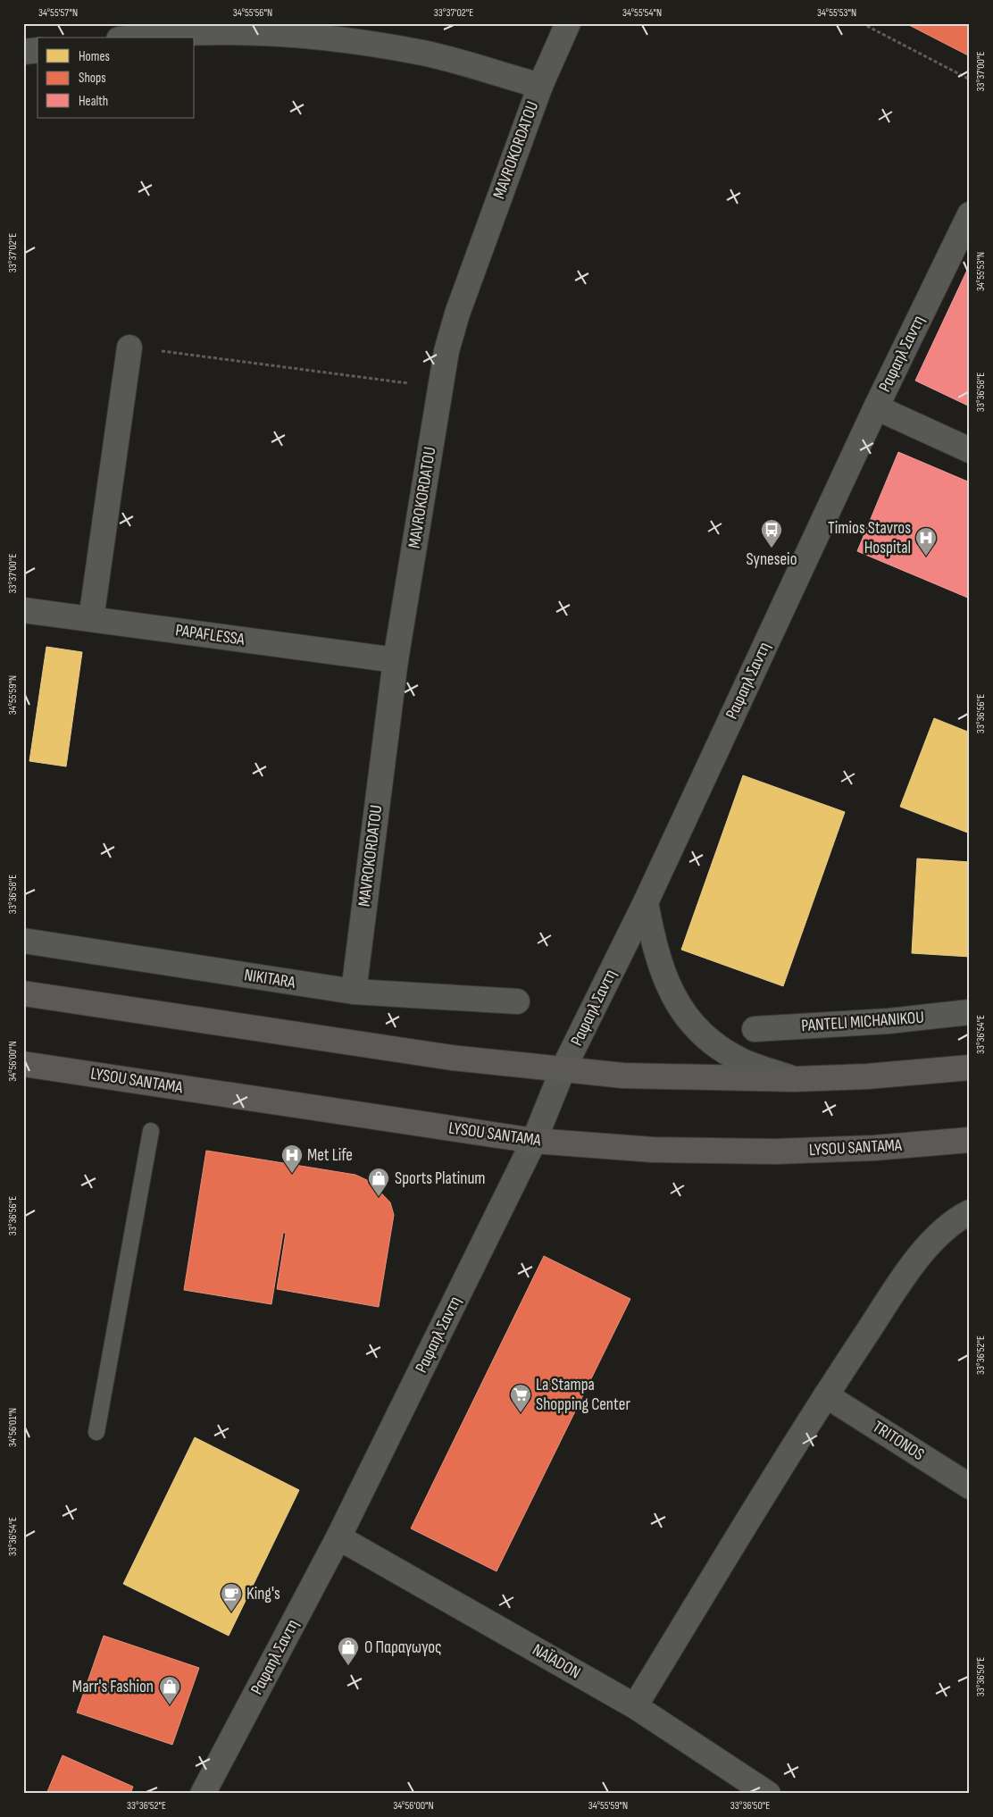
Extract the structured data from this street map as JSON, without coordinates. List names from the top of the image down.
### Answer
{
  "streets": {
    "main road": ["LYSOU SANTAMA"],
    "street": [
      "MAVROKORDATOU",
      "Ραφαηλ Σαντη",
      "PAPAFLESSA",
      "NIKITARA",
      "PANTELI MICHANIKOU",
      "TRITONOS",
      "NAÏADON"
    ]
  },
  "crossings": [
    ["MAVROKORDATOU", "PAPAFLESSA"],
    ["MAVROKORDATOU", "NIKITARA"],
    ["Ραφαηλ Σαντη", "LYSOU SANTAMA"],
    ["Ραφαηλ Σαντη", "NAÏADON"]
  ],
  "places": {
    "bus stop": ["Syneseio"],
    "hospital": ["Timios Stavros Hospital", "Met Life"],
    "shop": ["Sports Platinum", "Ο Παραγωγος", "Marr's Fashion"],
    "supermarket": ["La Stampa Shopping Center"],
    "cafe": ["King's"]
  },
  "legend": ["Homes", "Shops", "Health"],
  "coordinates": [
    "34°55'57\"N",
    "34°55'56\"N",
    "33°37'02\"E",
    "34°55'54\"N",
    "34°55'53\"N",
    "33°37'00\"E",
    "33°36'58\"E",
    "34°55'59\"N",
    "33°36'56\"E",
    "33°36'54\"E",
    "34°56'00\"N",
    "33°36'52\"E",
    "34°56'01\"N",
    "33°36'50\"E"
  ]
}
